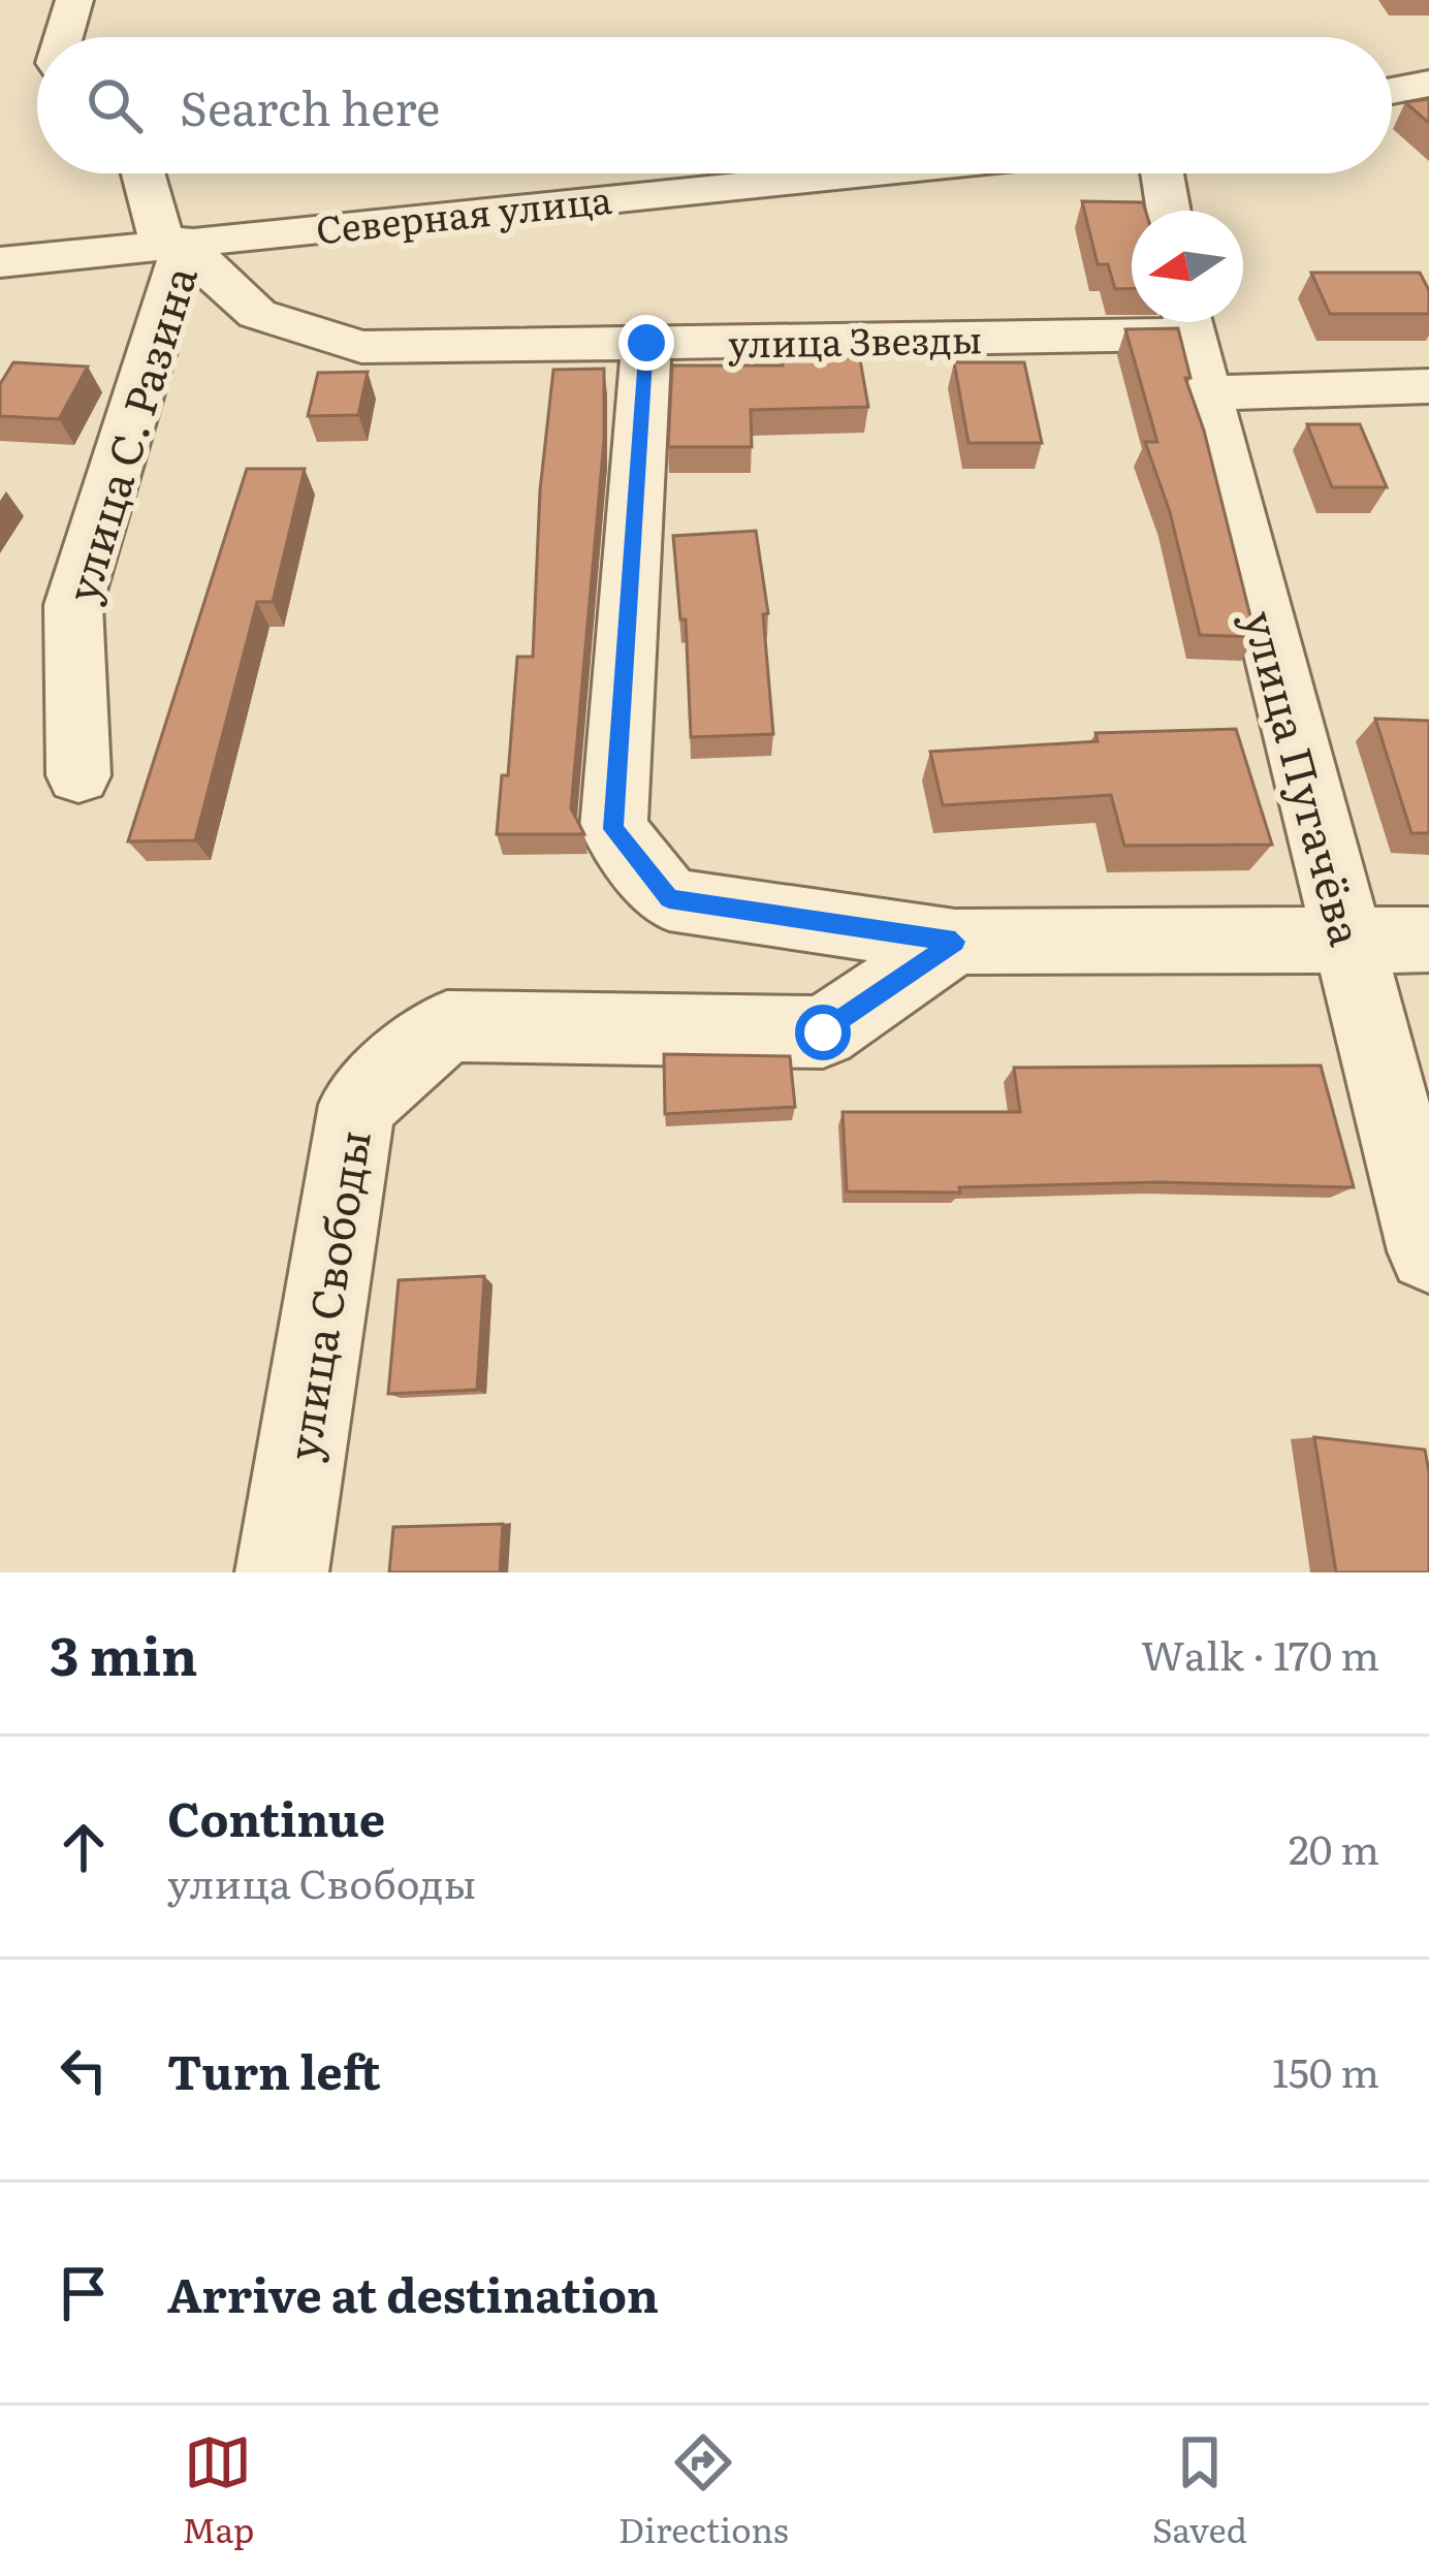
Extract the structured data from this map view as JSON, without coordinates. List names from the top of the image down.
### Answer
{
  "streets": {
    "street": [
      "Северная улица",
      "улица Звезды",
      "улица С. Разина",
      "улица Пугачёва",
      "улица Свободы"
    ]
  },
  "crossings": [
    ["Северная улица", "улица Звезды"],
    ["Северная улица", "улица С. Разина"],
    ["улица Звезды", "улица С. Разина"],
    ["улица Звезды", "улица Пугачёва"]
  ],
  "north": "left",
  "page": {
    "search": "Search here",
    "heading": ["3 min", "Walk · 170 m"],
    "list": [
      ["Continue", "улица Свободы", "20 m"],
      ["Turn left", "150 m"],
      "Arrive at destination"
    ],
    "nav": ["Map", "Directions", "Saved"]
  }
}
